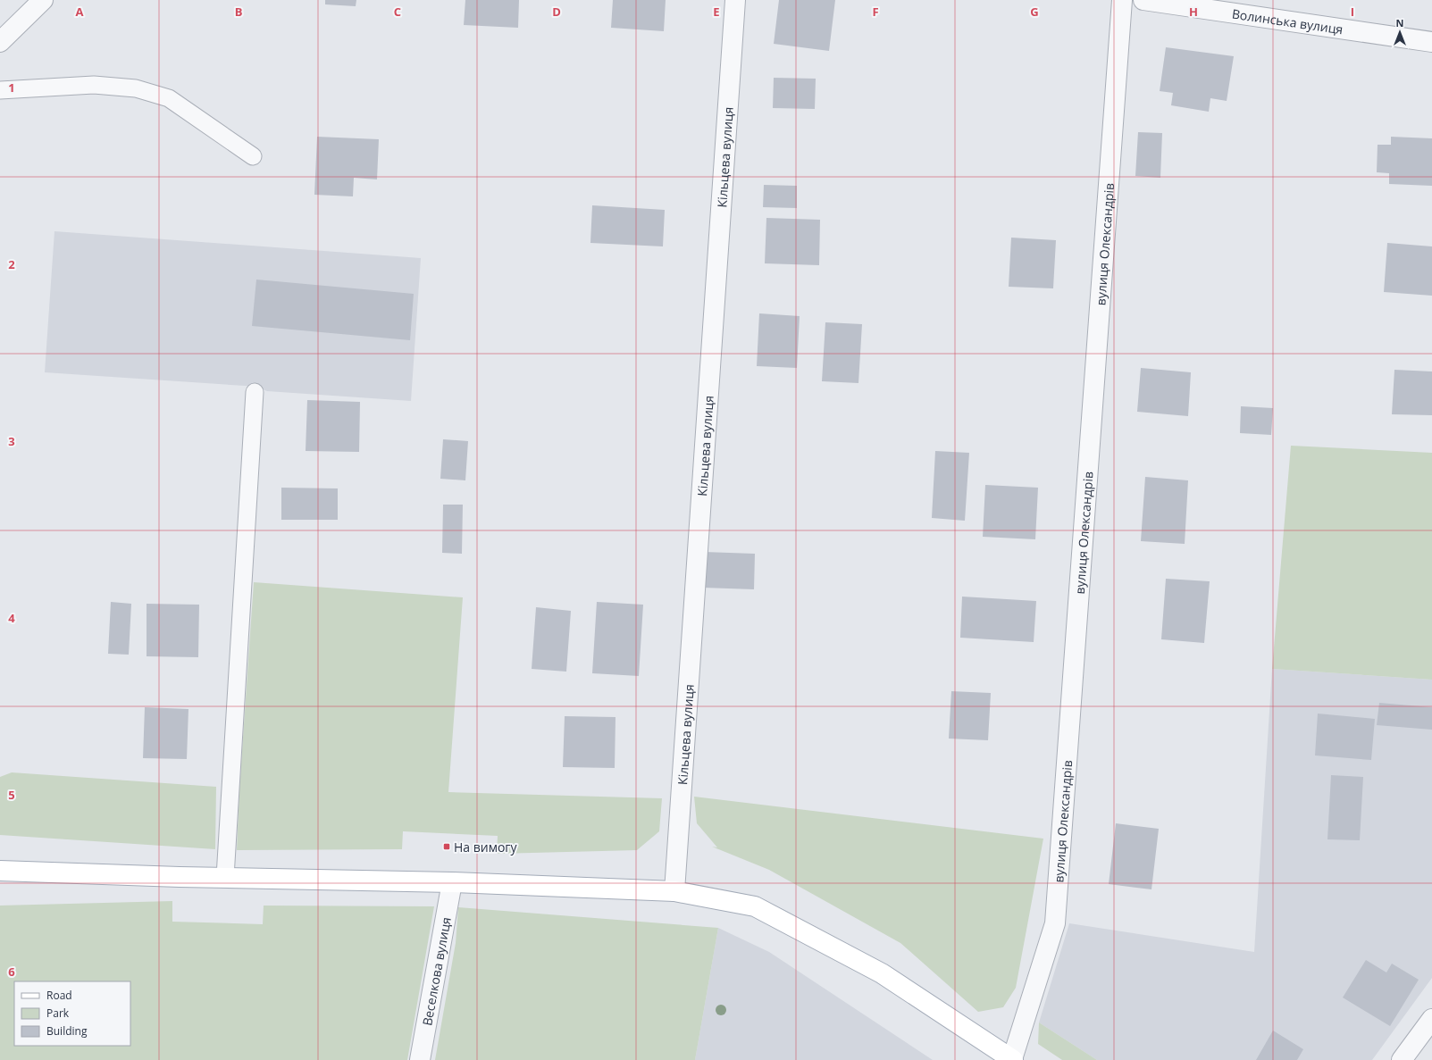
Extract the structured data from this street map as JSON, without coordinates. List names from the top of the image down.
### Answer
{
  "streets": {
    "street": [
      "Волинська вулиця",
      "Кільцева вулиця",
      "вулиця Олександрів",
      "Веселкова вулиця"
    ]
  },
  "places": {
    "transit": ["На вимогу"]
  },
  "legend": ["Road", "Park", "Building"],
  "north": "top",
  "grid": {
    "columns": [
      "A",
      "B",
      "C",
      "D",
      "E",
      "F",
      "G",
      "H",
      "I"
    ],
    "rows": [
      "1",
      "2",
      "3",
      "4",
      "5",
      "6"
    ]
  }
}
